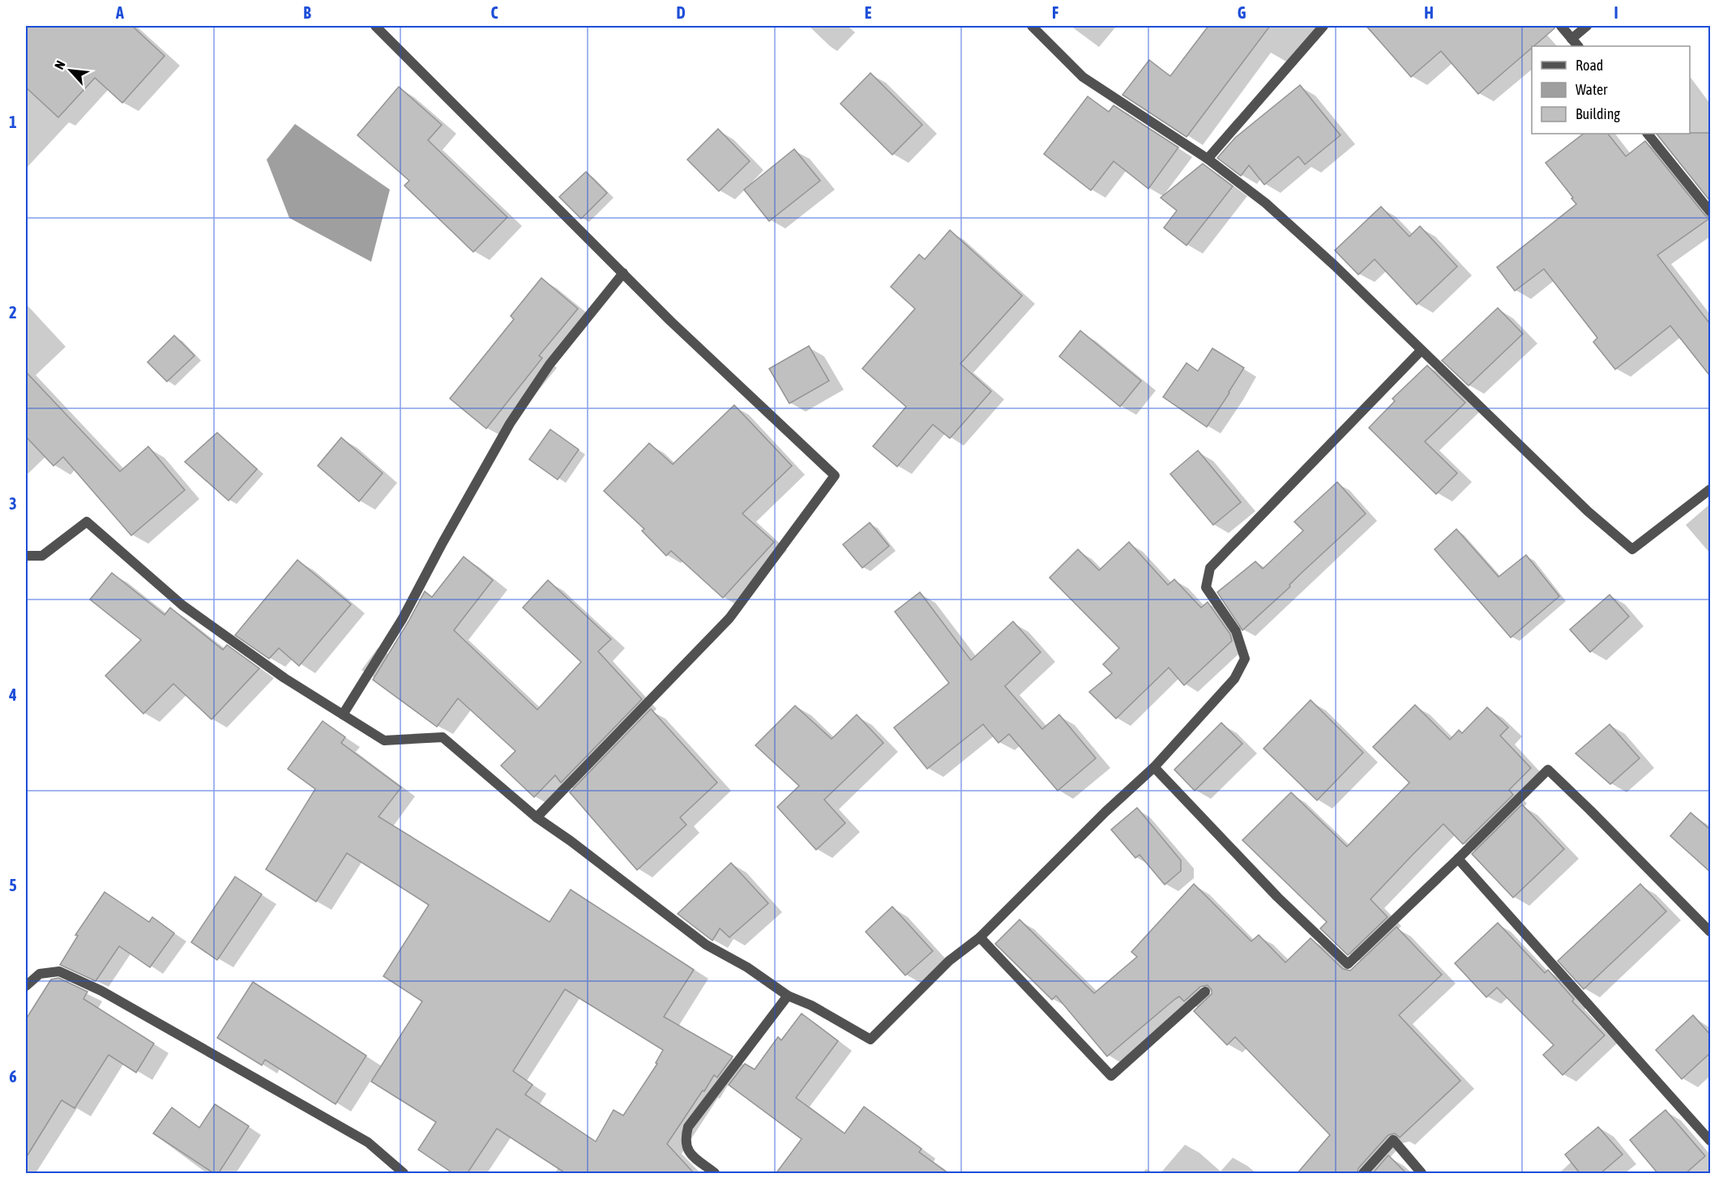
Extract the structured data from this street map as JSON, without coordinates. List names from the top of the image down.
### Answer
{
  "legend": ["Road", "Water", "Building"],
  "north": "top left",
  "grid": {
    "columns": [
      "A",
      "B",
      "C",
      "D",
      "E",
      "F",
      "G",
      "H",
      "I"
    ],
    "rows": [
      "1",
      "2",
      "3",
      "4",
      "5",
      "6"
    ]
  }
}
